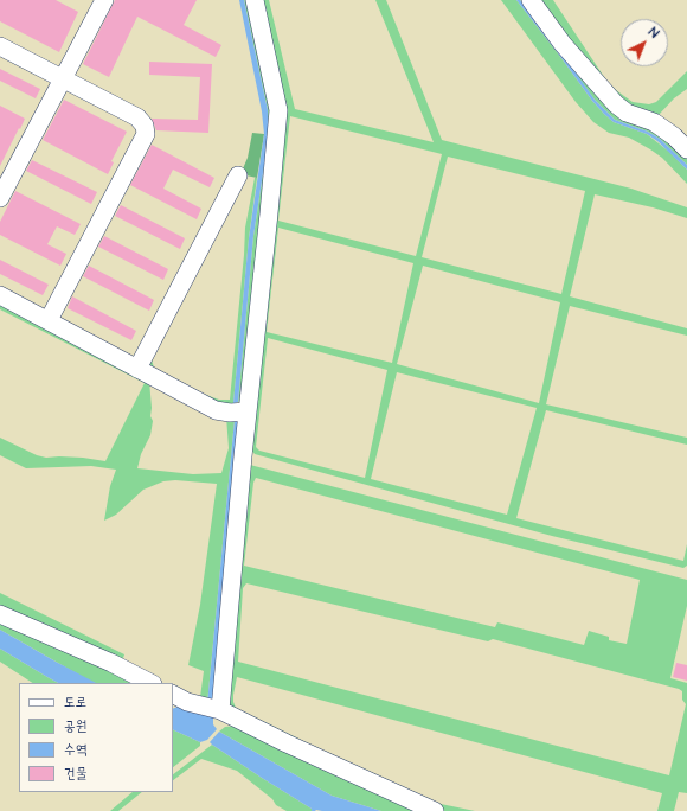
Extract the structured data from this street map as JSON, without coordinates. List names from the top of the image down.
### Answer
{
  "legend": [
    "도로",
    "공원",
    "수역",
    "건물"
  ],
  "north": "top right"
}
